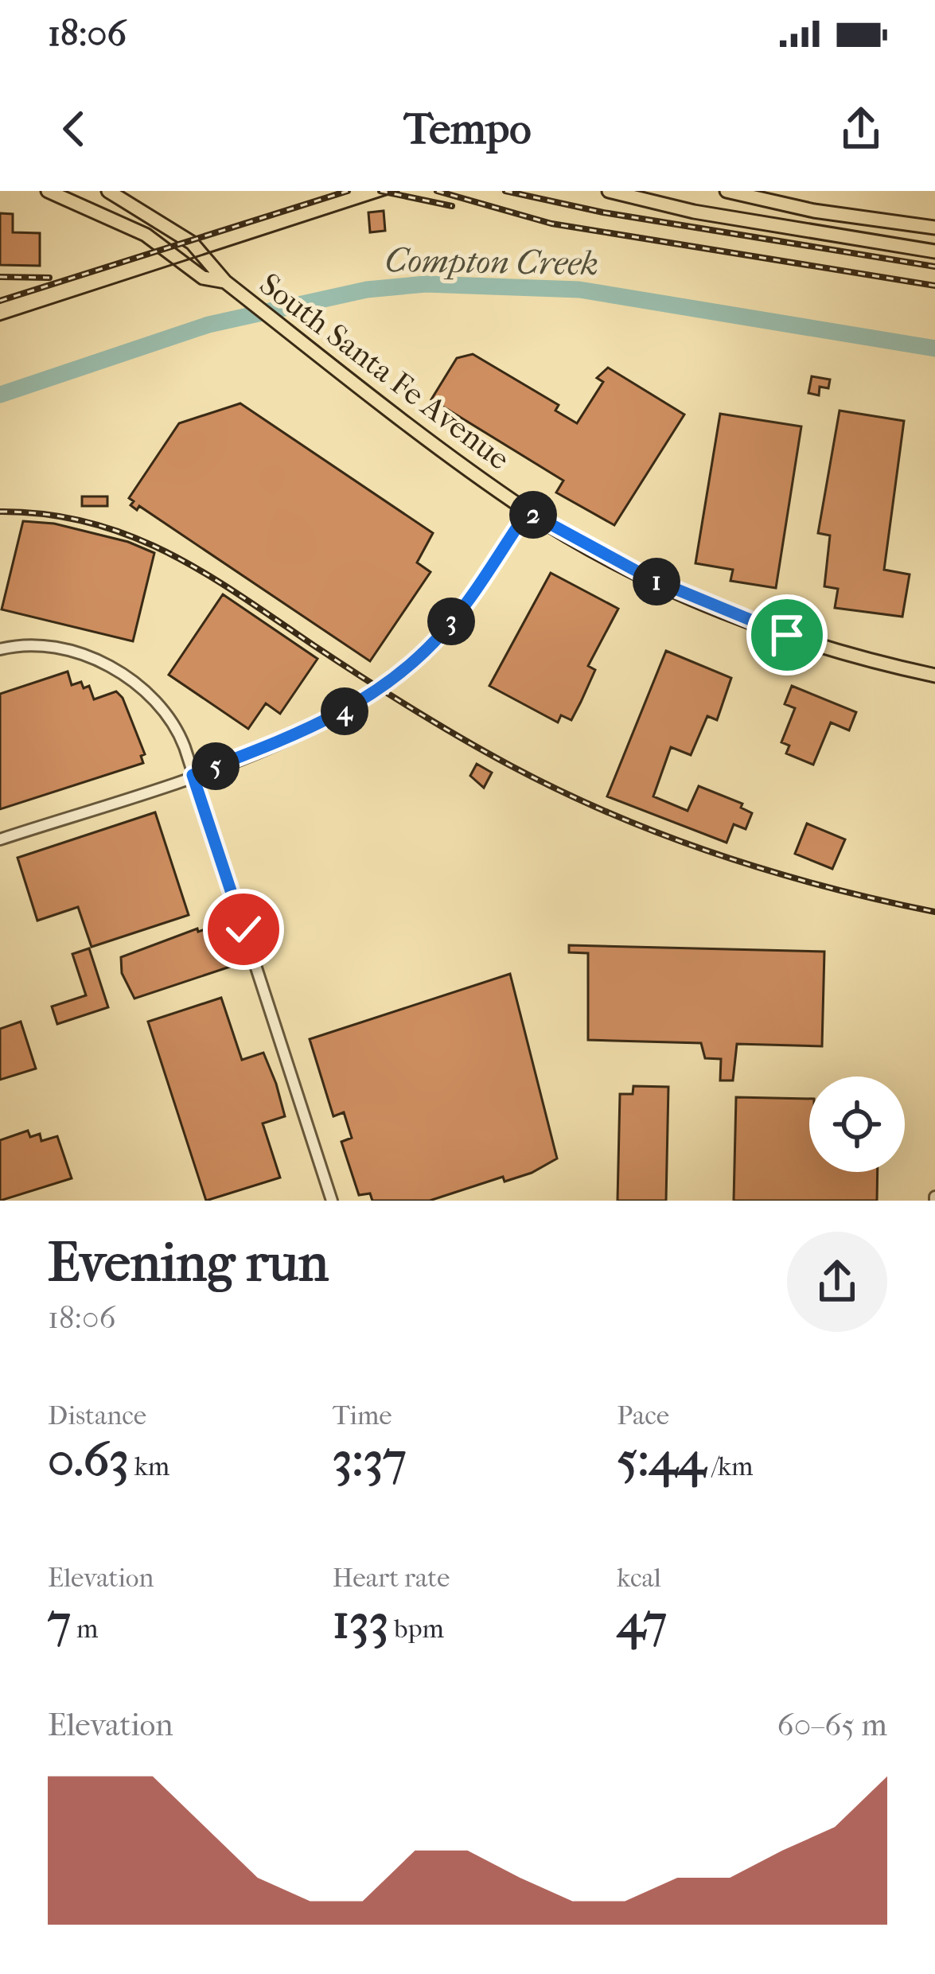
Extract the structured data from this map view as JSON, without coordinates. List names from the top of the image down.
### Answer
{
  "streets": {
    "main road": ["South Santa Fe Avenue"]
  },
  "water": ["Compton Creek"],
  "page": {
    "status": "18:06",
    "header": "Tempo",
    "pins": [
      "2",
      "1",
      "3",
      "4",
      "5"
    ],
    "heading": ["Evening run", "18:06"],
    "stats": [
      ["Distance", "0.63 km"],
      ["Time", "3:37"],
      ["Pace", "5:44 /km"],
      ["Elevation", "7 m"],
      ["Heart rate", "133 bpm"],
      ["kcal", "47"]
    ],
    "chart": ["Elevation", "60–65 m"]
  }
}
